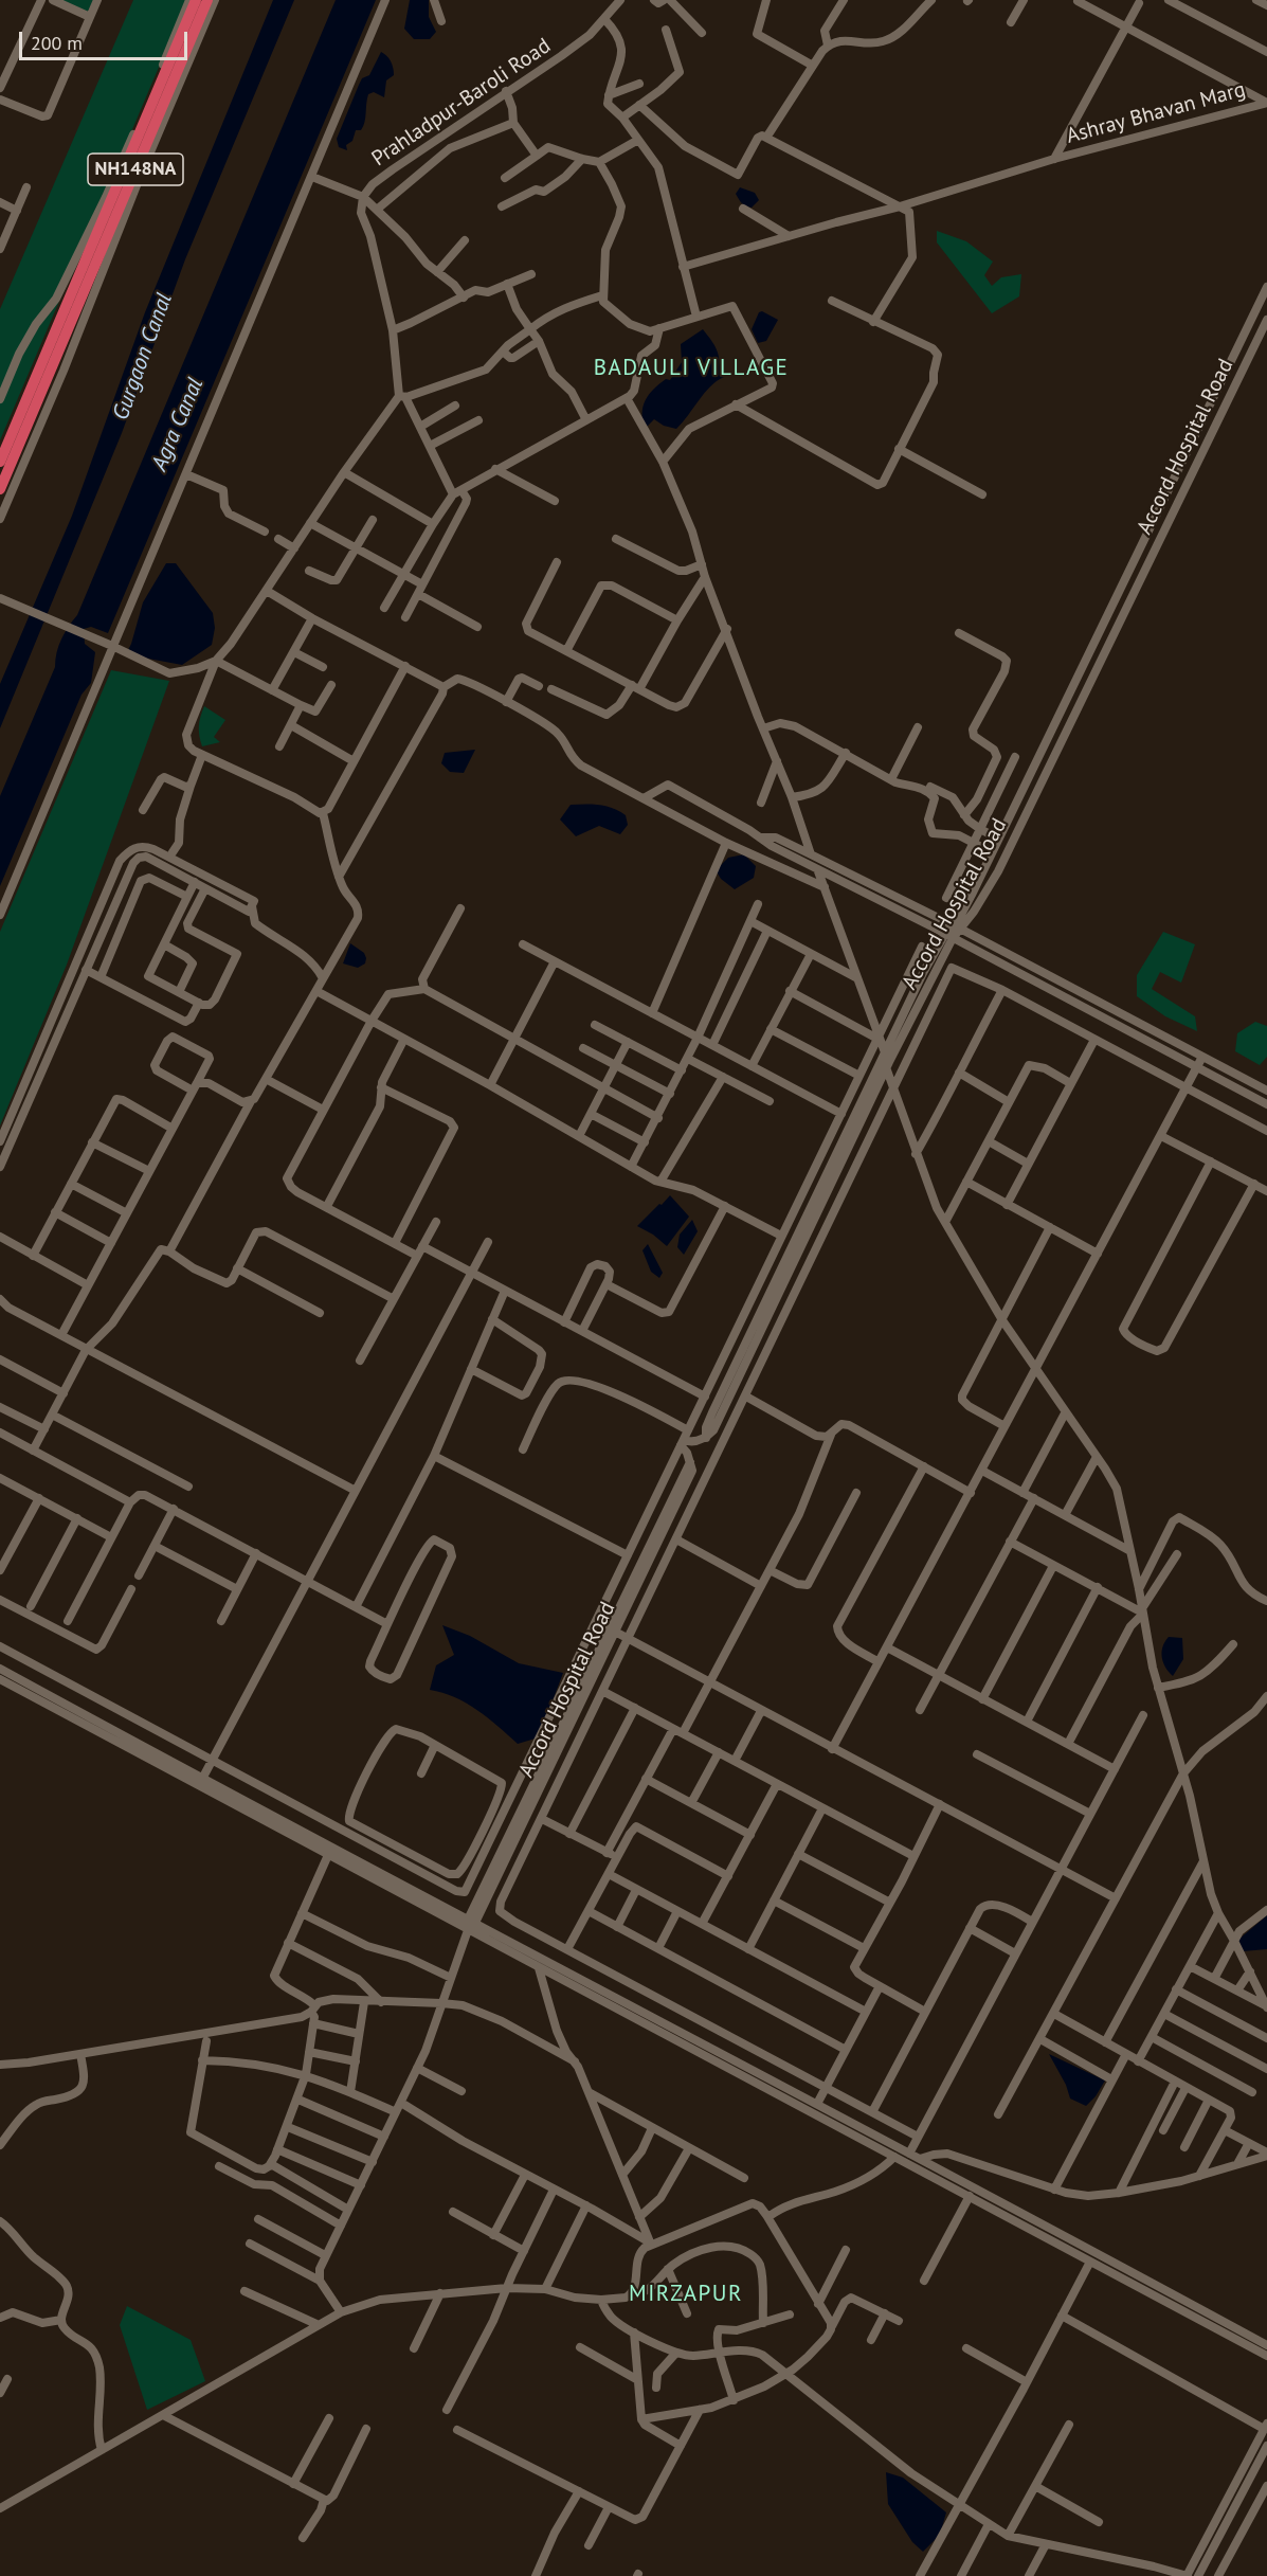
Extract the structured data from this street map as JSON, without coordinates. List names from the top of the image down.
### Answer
{
  "streets": {
    "highway": ["NH148NA"],
    "street": ["Prahladpur-Baroli Road", "Ashray Bhavan Marg", "Accord Hospital Road"]
  },
  "districts": ["BADAULI VILLAGE", "MIRZAPUR"],
  "water": ["Gurgaon Canal", "Agra Canal"],
  "scale_bar": "200 m"
}
